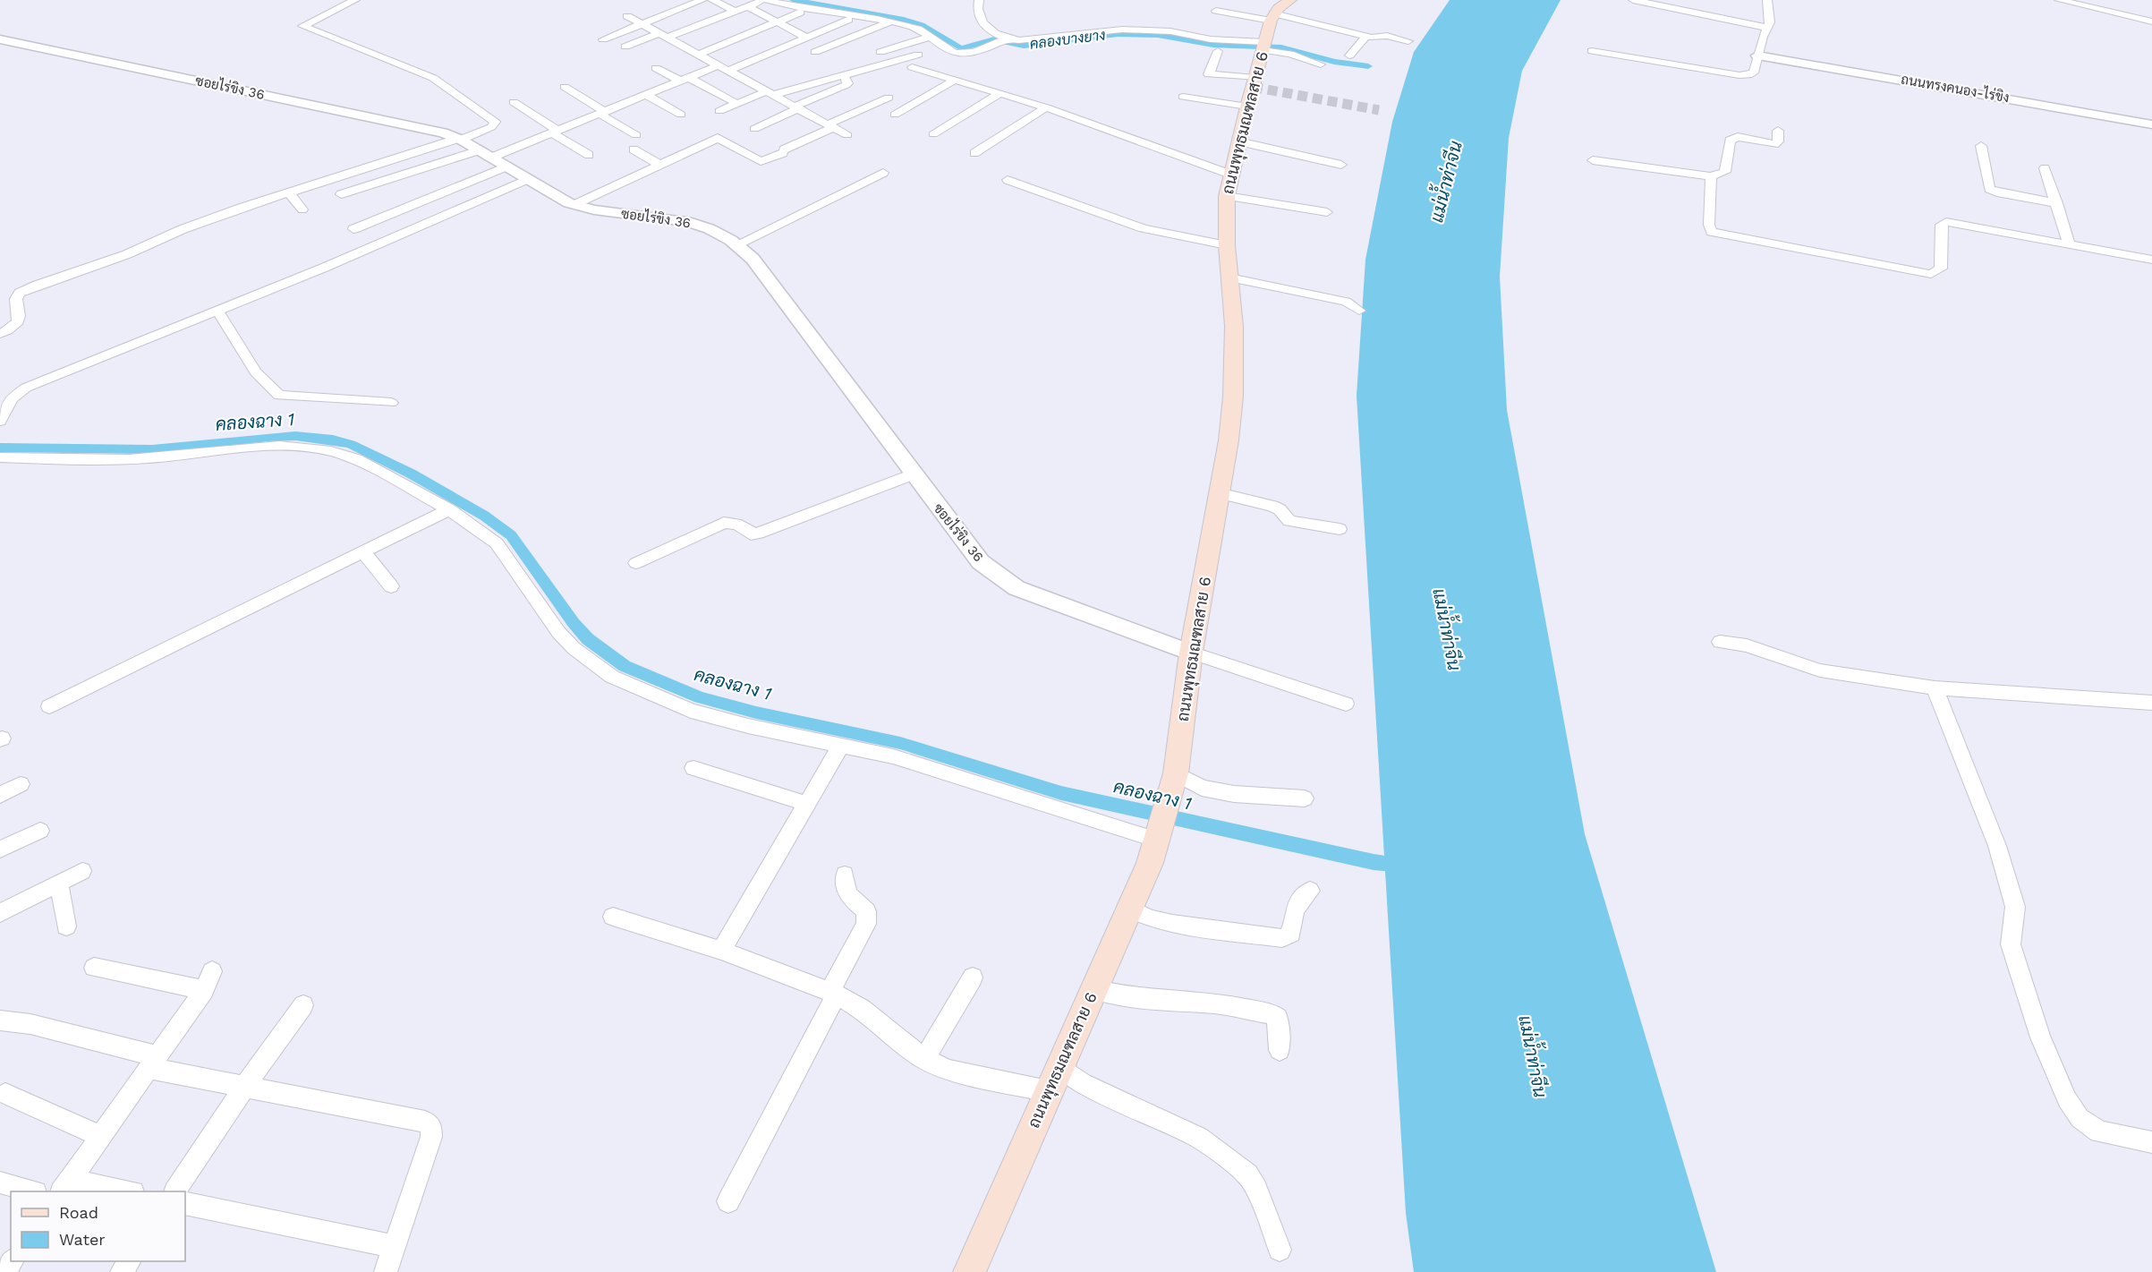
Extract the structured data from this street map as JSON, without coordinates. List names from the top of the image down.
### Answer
{
  "streets": {
    "main road": ["ถนนพุทธมณฑลสาย 6"],
    "street": ["ซอยไร่ขิง 36", "ถนนทรงคนอง-ไร่ขิง"]
  },
  "crossings": [
    ["ซอยไร่ขิง 36", "ถนนพุทธมณฑลสาย 6"]
  ],
  "water": ["คลองบางยาง", "แม่น้ำท่าจีน", "คลองฉาง 1"],
  "legend": ["Road", "Water"]
}
